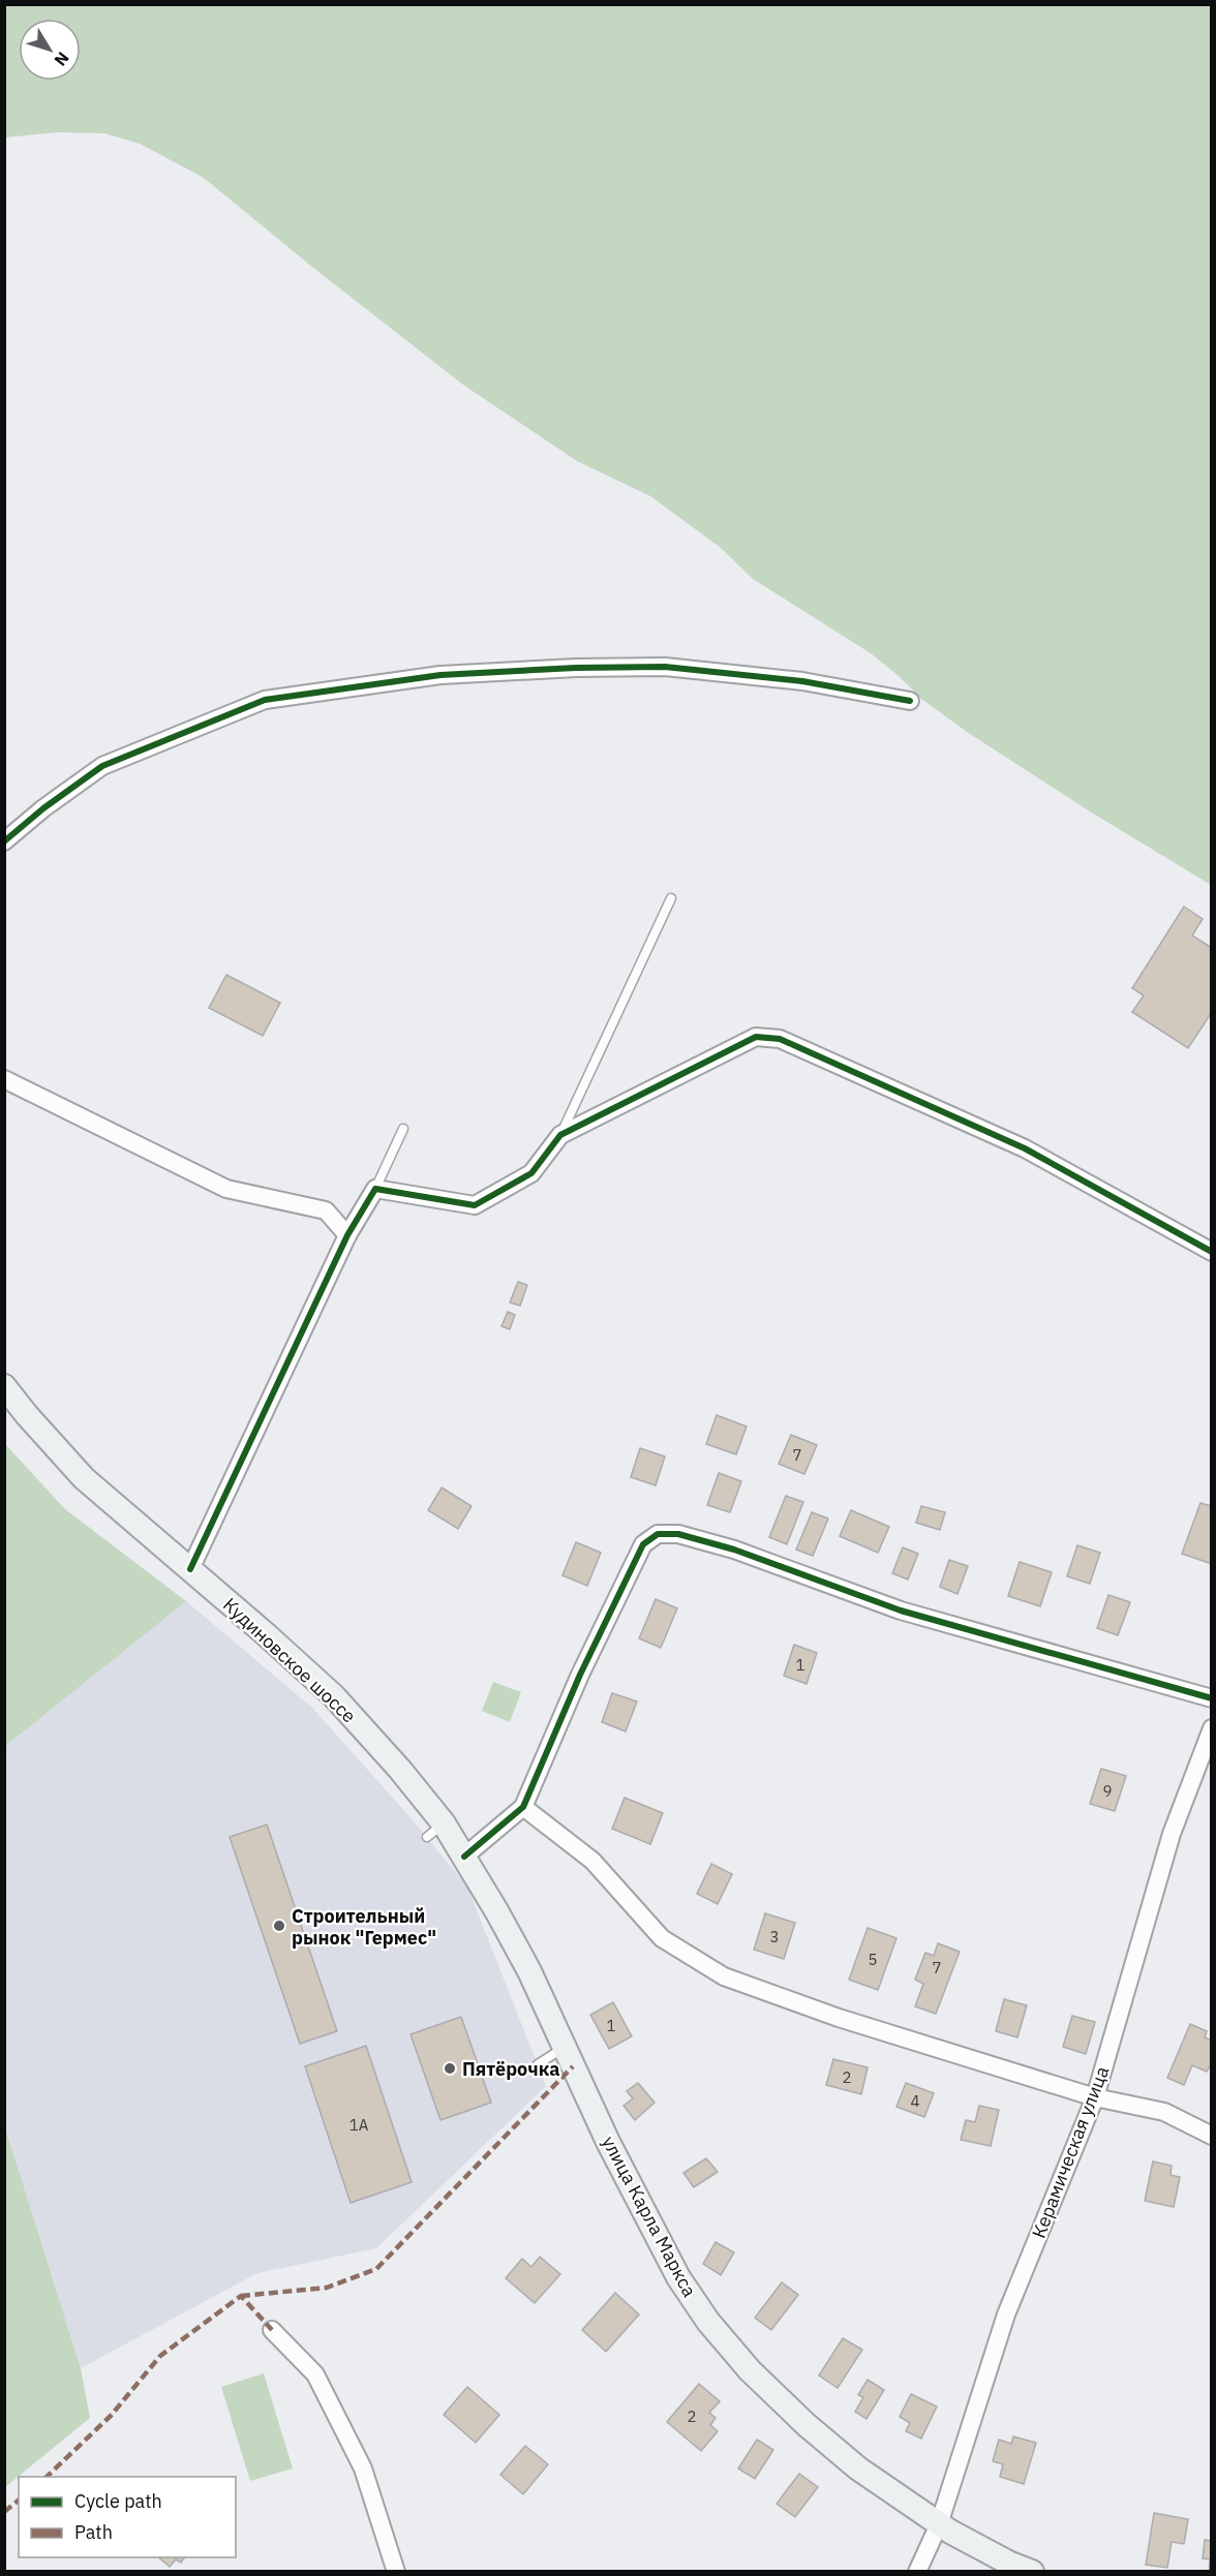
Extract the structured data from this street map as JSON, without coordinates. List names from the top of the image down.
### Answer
{
  "streets": {
    "main road": ["Кудиновское шоссе", "улица Карла Маркса"],
    "street": ["Керамическая улица"]
  },
  "crossings": [
    ["Кудиновское шоссе", "улица Карла Маркса"],
    ["Керамическая улица", "улица Карла Маркса"]
  ],
  "places": ["Строительный рынок \"Гермес\"", "Пятёрочка"],
  "house_numbers": [
    "7",
    "1",
    "9",
    "3",
    "5",
    "7",
    "1",
    "2",
    "4",
    "1А",
    "2"
  ],
  "legend": ["Cycle path", "Path"],
  "north": "bottom right"
}
